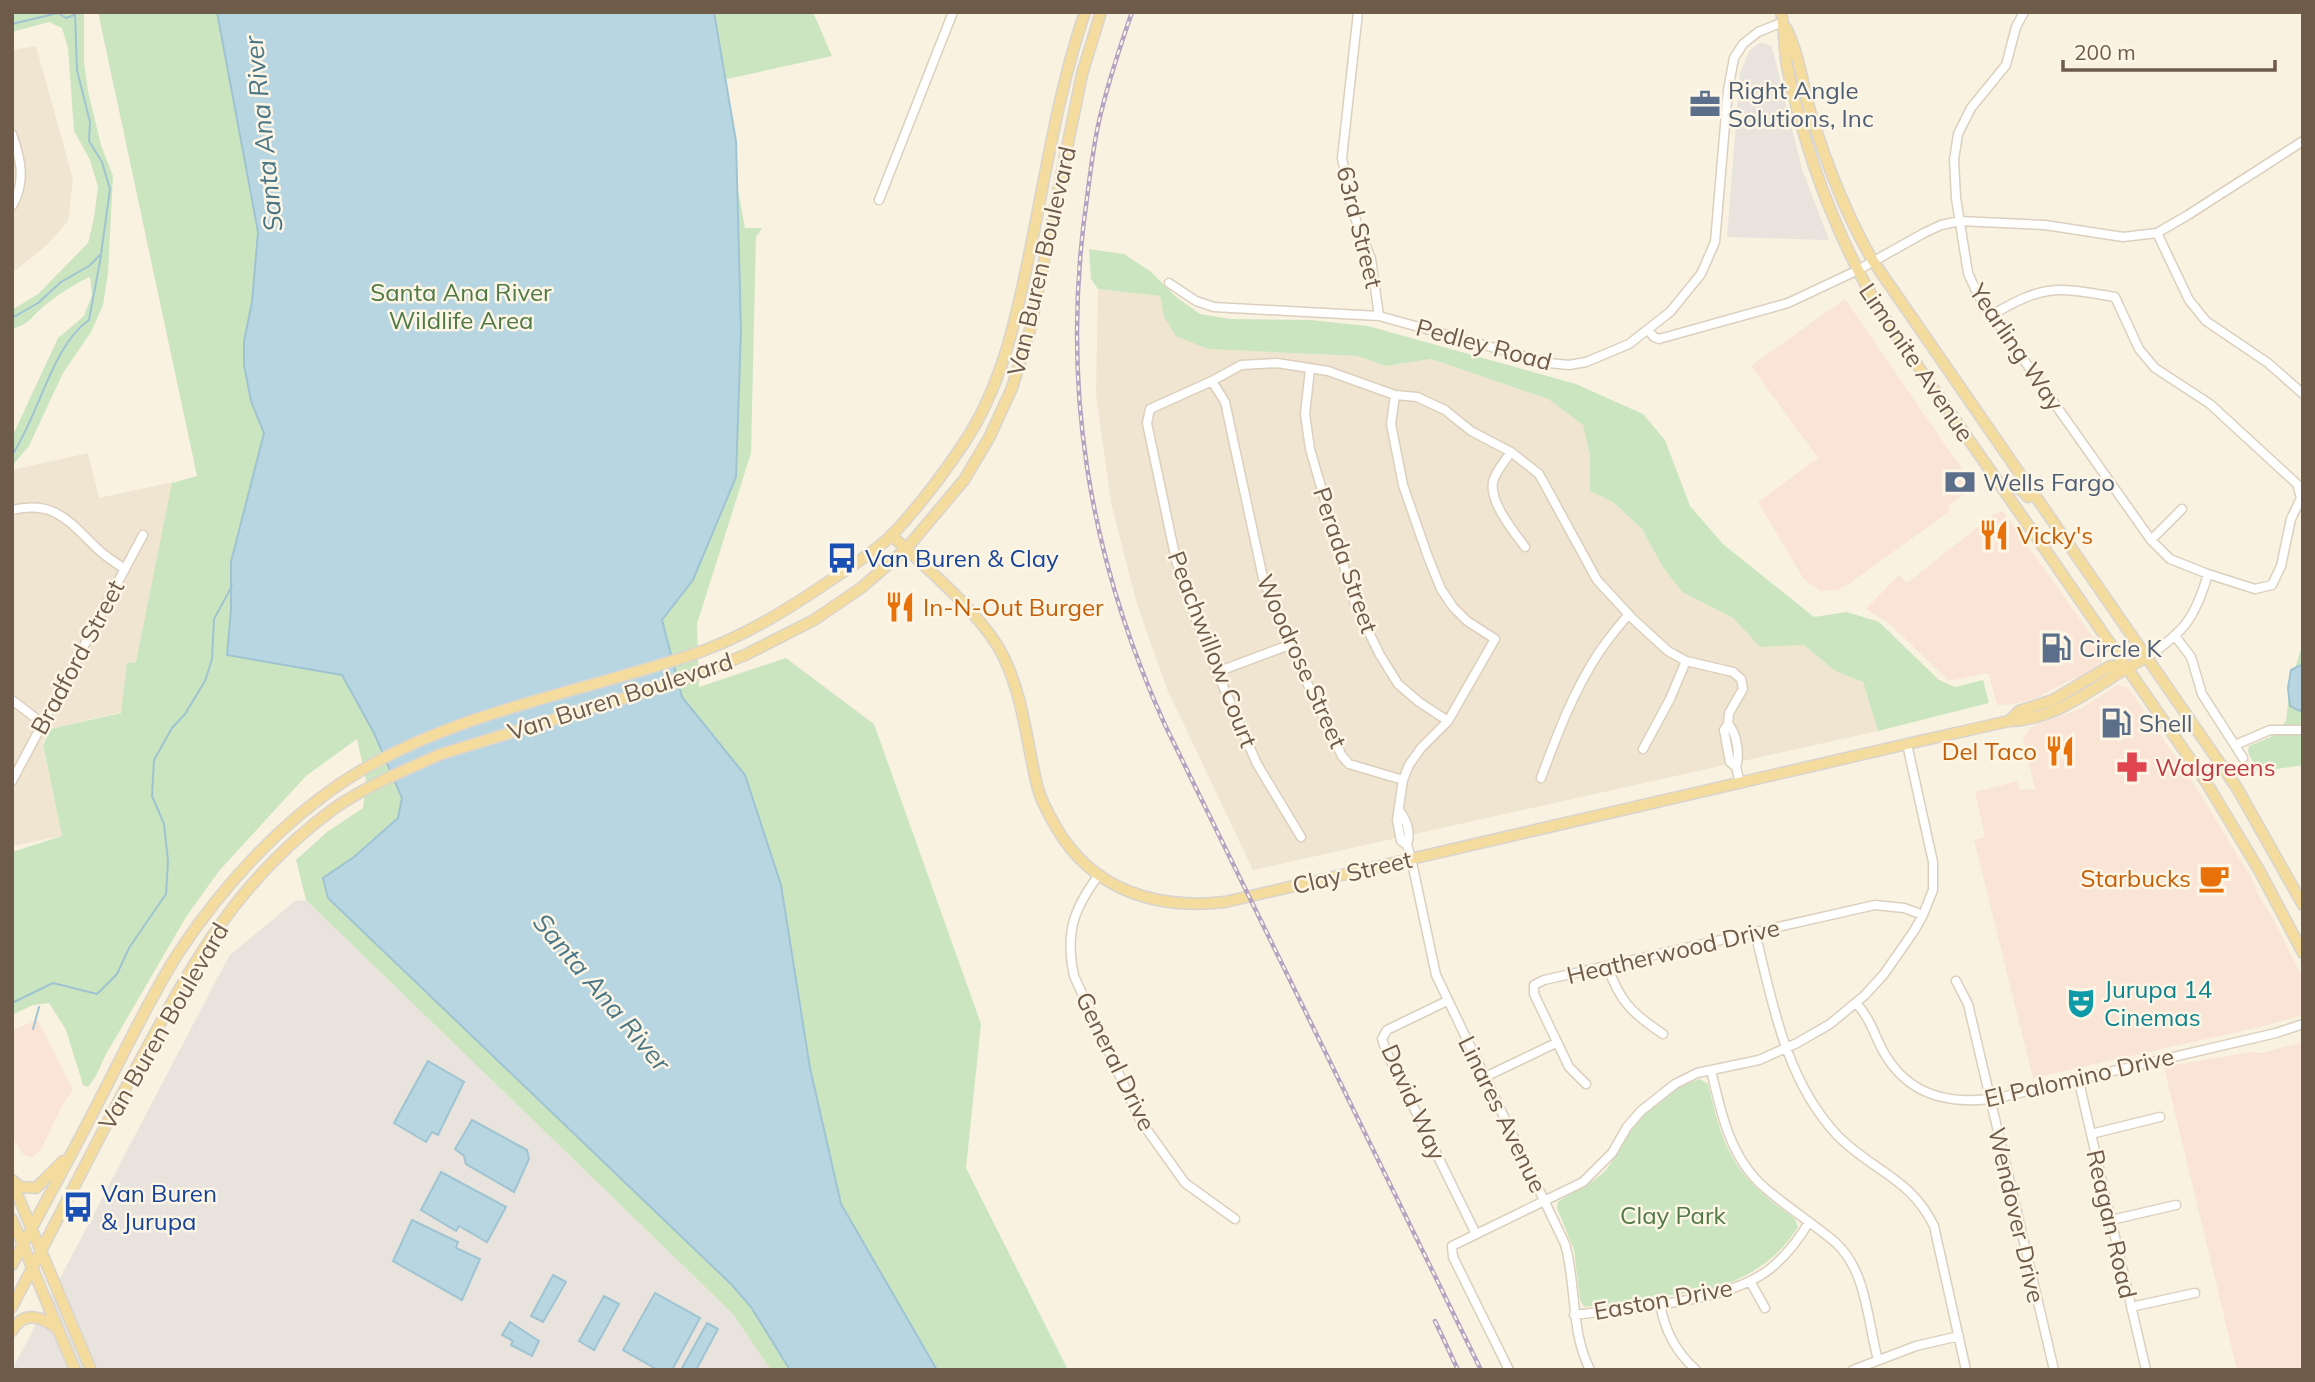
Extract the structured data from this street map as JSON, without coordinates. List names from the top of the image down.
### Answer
{
  "streets": {
    "main road": ["Van Buren Boulevard", "Limonite Avenue", "Clay Street"],
    "street": [
      "63rd Street",
      "Pedley Road",
      "Yearling Way",
      "Perada Street",
      "Peachwillow Court",
      "Bradford Street",
      "Woodrose Street",
      "Heatherwood Drive",
      "General Drive",
      "El Palomino Drive",
      "David Way",
      "Linares Avenue",
      "Wendover Drive",
      "Reagan Road",
      "Easton Drive"
    ]
  },
  "crossings": [
    ["63rd Street", "Pedley Road"],
    ["Van Buren Boulevard", "Clay Street"],
    ["Pedley Road", "Limonite Avenue"],
    ["Yearling Way", "Clay Street"],
    ["Limonite Avenue", "Clay Street"],
    ["Peachwillow Court", "Woodrose Street"],
    ["Woodrose Street", "Linares Avenue"],
    ["Clay Street", "General Drive"],
    ["Clay Street", "Linares Avenue"],
    ["El Palomino Drive", "Wendover Drive"],
    ["El Palomino Drive", "Reagan Road"],
    ["David Way", "Linares Avenue"],
    ["Linares Avenue", "Easton Drive"]
  ],
  "water": ["Santa Ana River"],
  "parks": ["Santa Ana River Wildlife Area", "Clay Park"],
  "places": {
    "office": ["Right Angle Solutions, Inc"],
    "bank": ["Wells Fargo"],
    "restaurant": ["Vicky's", "In-N-Out Burger", "Del Taco"],
    "bus stop": ["Van Buren & Clay", "Van Buren & Jurupa"],
    "fuel station": ["Circle K", "Shell"],
    "pharmacy": ["Walgreens"],
    "cafe": ["Starbucks"],
    "theatre": ["Jurupa 14 Cinemas"]
  },
  "scale_bar": "200 m"
}
